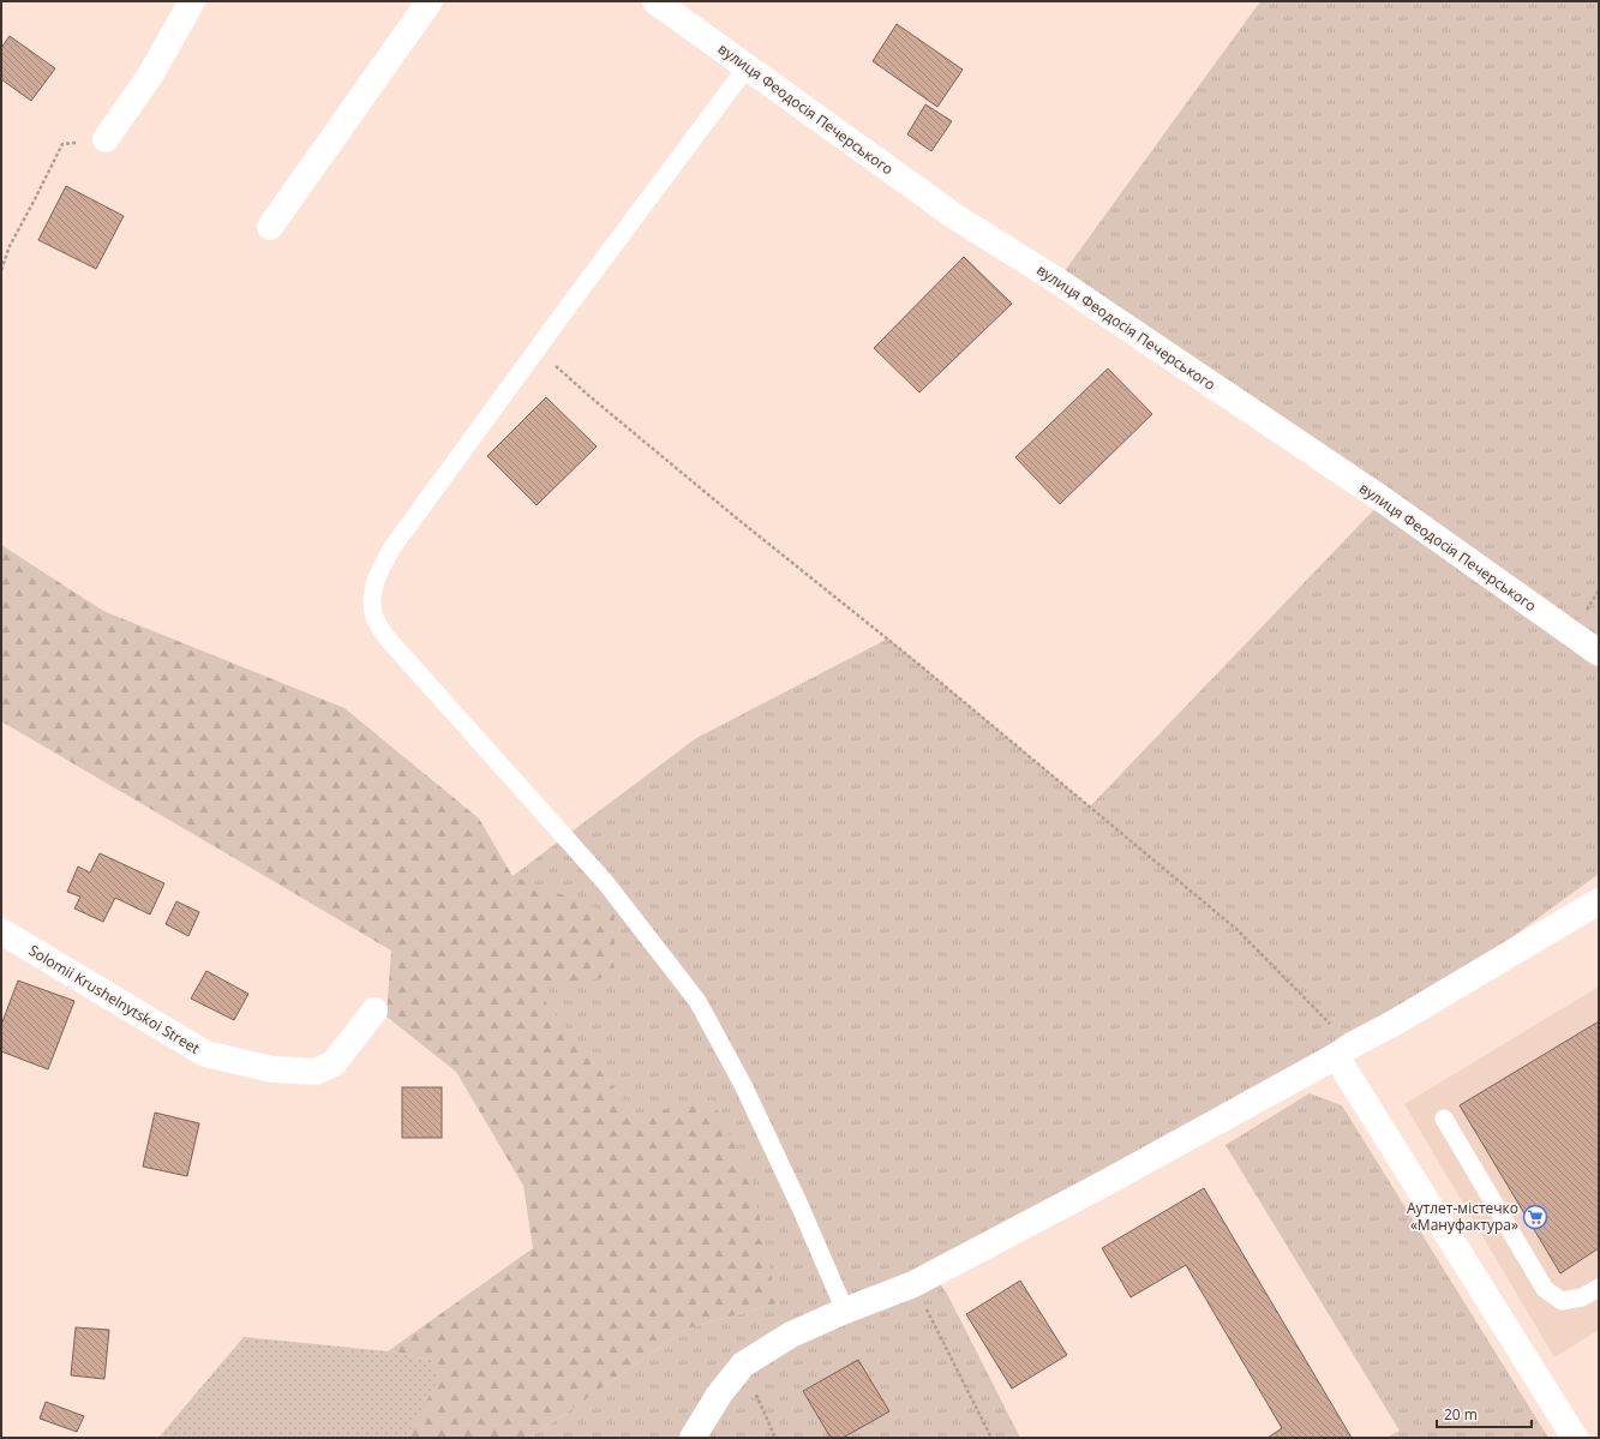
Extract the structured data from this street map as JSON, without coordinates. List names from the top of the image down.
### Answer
{
  "streets": {
    "street": ["вулиця Феодосія Печерського", "Solomii Krushelnytskoi Street"]
  },
  "places": {
    "supermarket": ["Аутлет-містечко «Мануфактура»"]
  },
  "scale_bar": "20 m"
}
